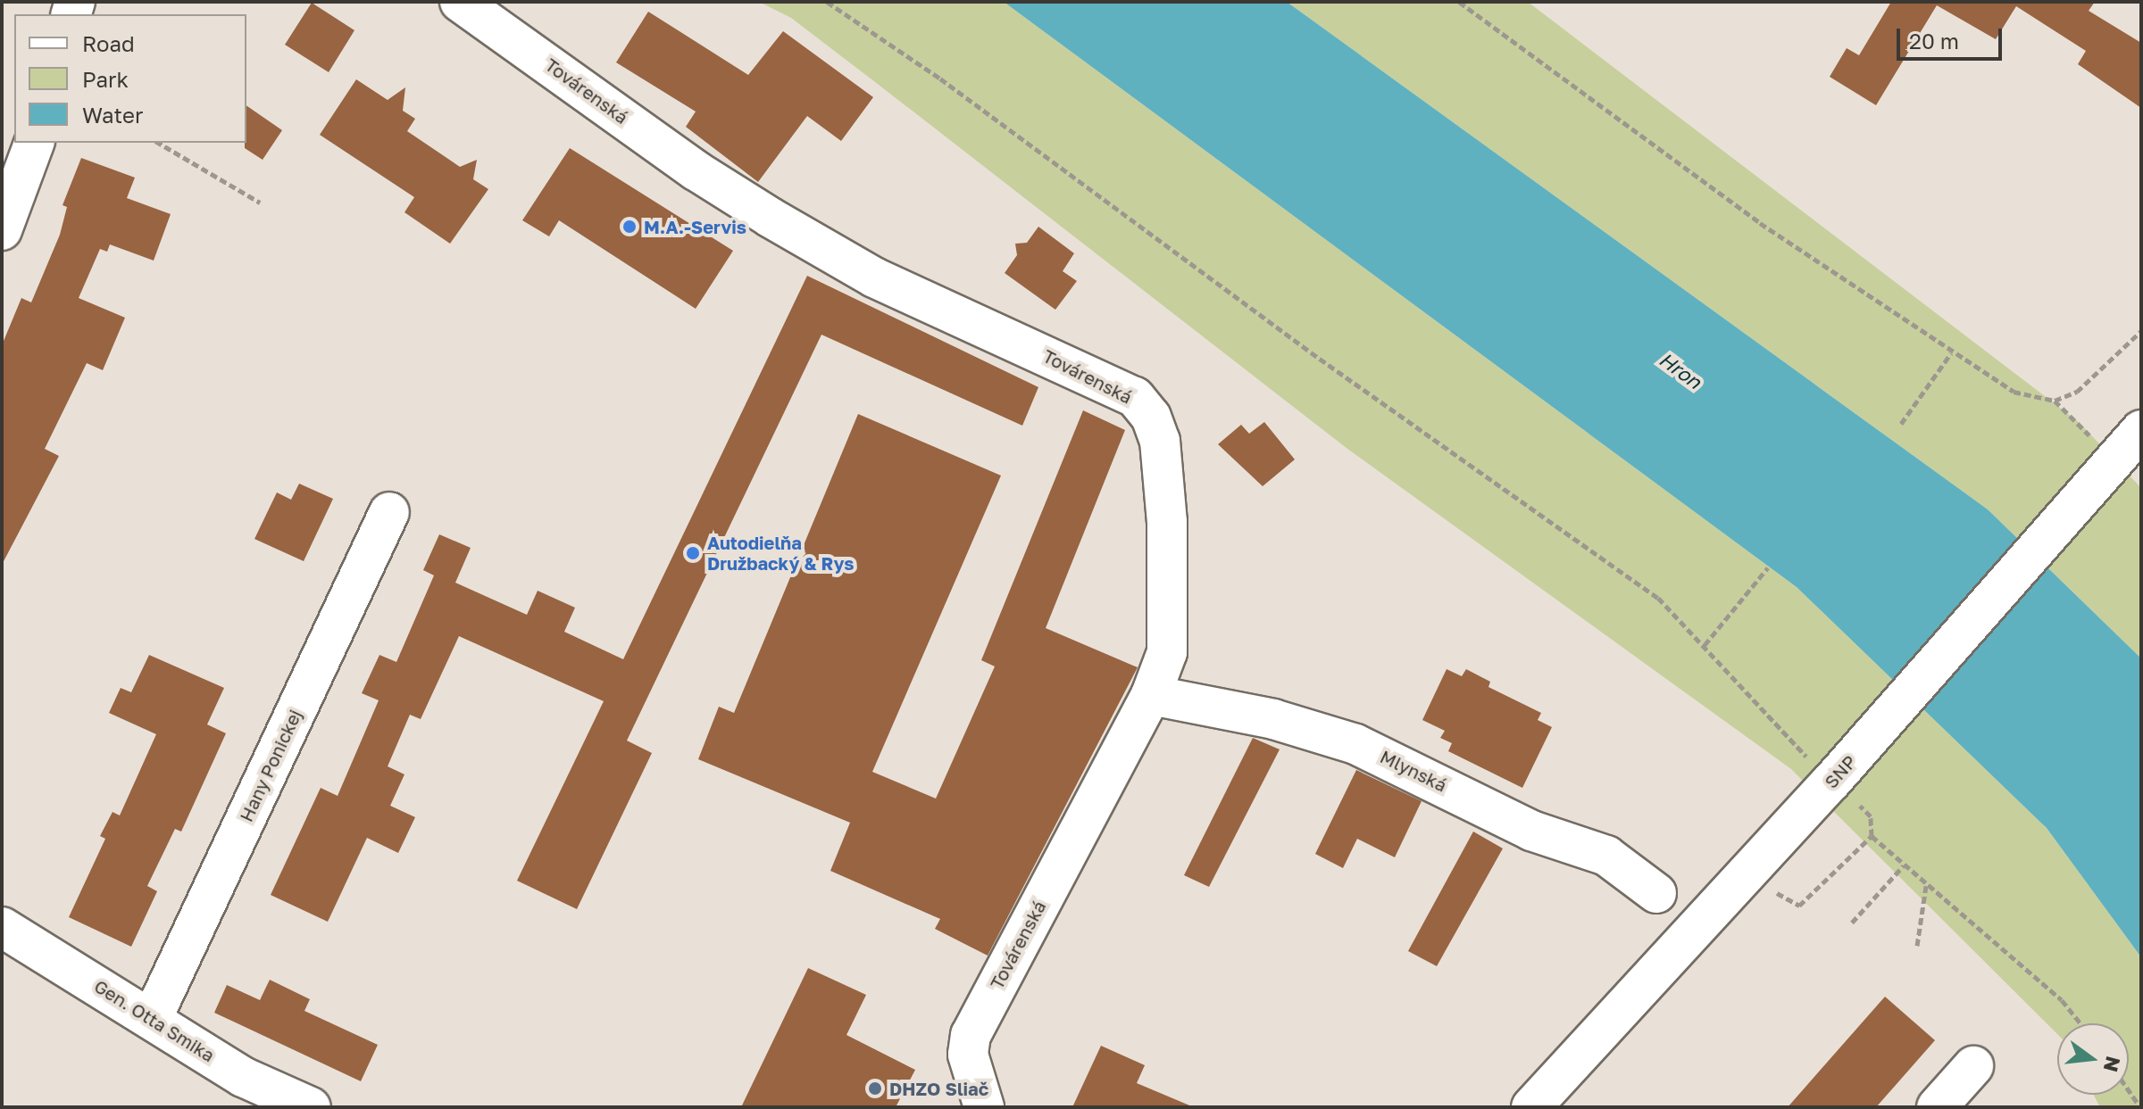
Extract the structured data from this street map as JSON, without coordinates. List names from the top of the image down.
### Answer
{
  "streets": {
    "street": [
      "Továrenská",
      "Hany Ponickej",
      "Mlynská",
      "SNP",
      "Gen. Otta Smika"
    ]
  },
  "crossings": [
    ["Továrenská", "Mlynská"],
    ["Hany Ponickej", "Gen. Otta Smika"]
  ],
  "water": ["Hron"],
  "places": ["M.A.-Servis", "Autodielňa Družbacký & Rys", "DHZO Sliač"],
  "legend": ["Road", "Park", "Water"],
  "scale_bar": "20 m",
  "north": "right"
}
